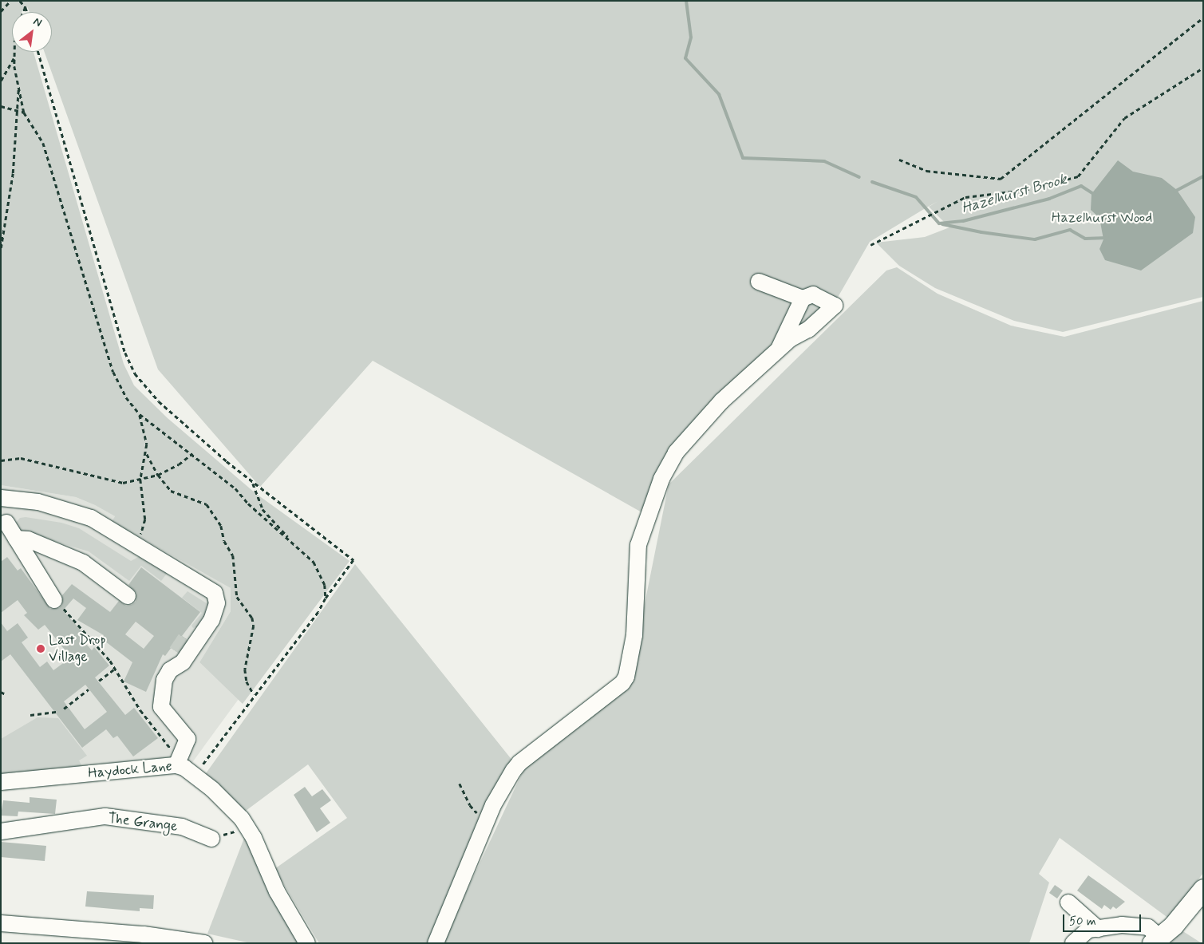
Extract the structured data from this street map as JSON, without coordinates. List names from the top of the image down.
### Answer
{
  "streets": {
    "street": ["Haydock Lane", "The Grange"]
  },
  "water": ["Hazelhurst Brook"],
  "parks": ["Hazelhurst Wood"],
  "places": ["Last Drop Village"],
  "scale_bar": "50 m",
  "north": "top right"
}
